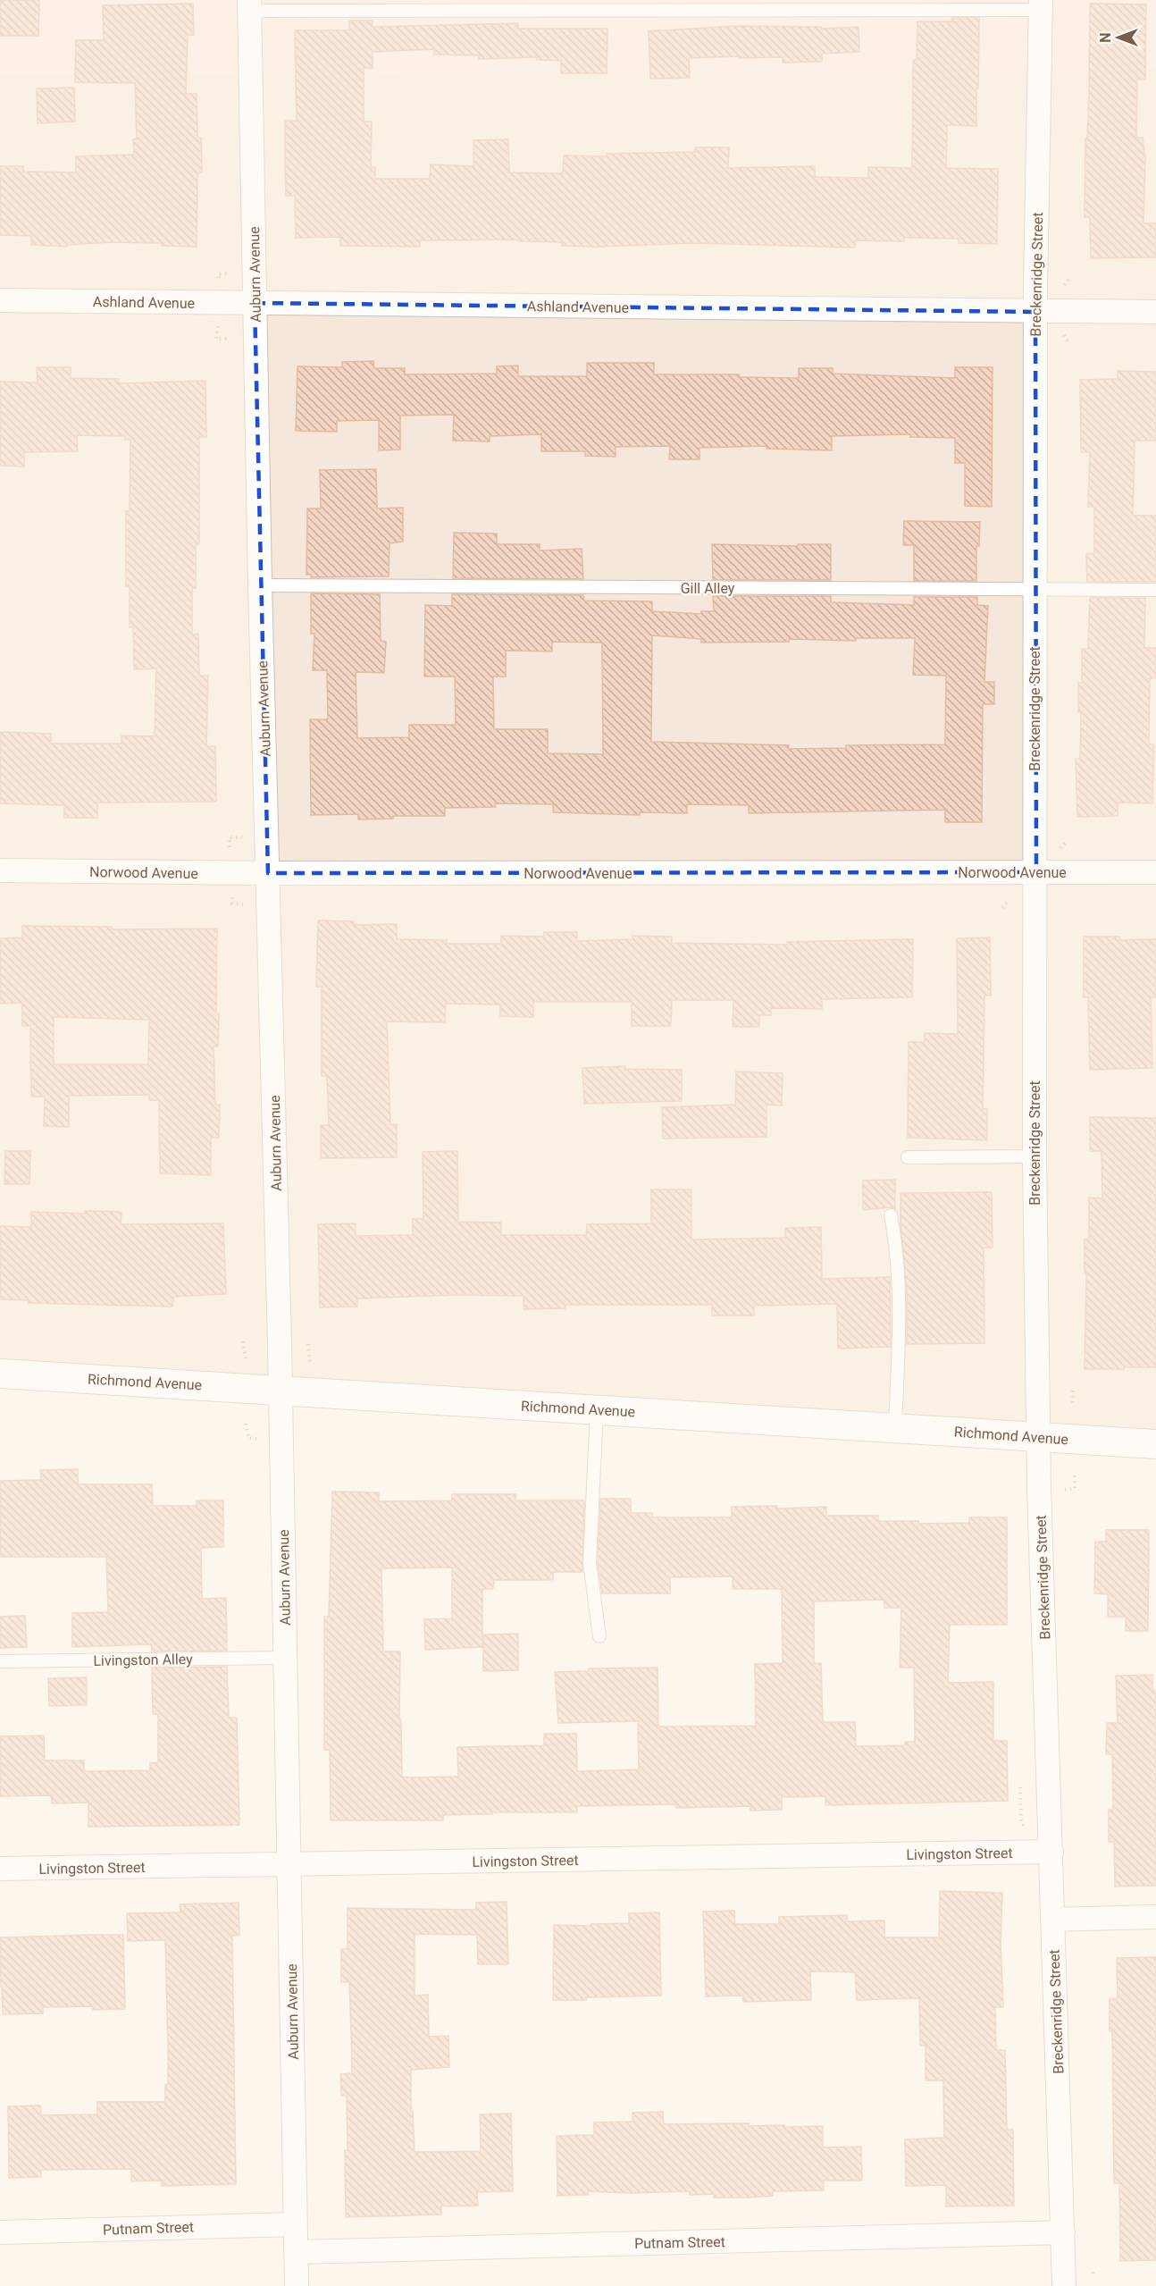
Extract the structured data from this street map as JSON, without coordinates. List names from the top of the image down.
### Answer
{
  "streets": {
    "street": [
      "Auburn Avenue",
      "Breckenridge Street",
      "Ashland Avenue",
      "Norwood Avenue",
      "Richmond Avenue",
      "Livingston Street",
      "Putnam Street"
    ],
    "lane": ["Gill Alley", "Livingston Alley"]
  },
  "crossings": [
    ["Auburn Avenue", "Ashland Avenue"],
    ["Auburn Avenue", "Gill Alley"],
    ["Auburn Avenue", "Norwood Avenue"],
    ["Auburn Avenue", "Richmond Avenue"],
    ["Auburn Avenue", "Livingston Alley"],
    ["Auburn Avenue", "Livingston Street"],
    ["Auburn Avenue", "Putnam Street"],
    ["Breckenridge Street", "Ashland Avenue"],
    ["Breckenridge Street", "Gill Alley"],
    ["Breckenridge Street", "Norwood Avenue"],
    ["Breckenridge Street", "Richmond Avenue"],
    ["Breckenridge Street", "Livingston Street"],
    ["Breckenridge Street", "Putnam Street"]
  ],
  "north": "left"
}
